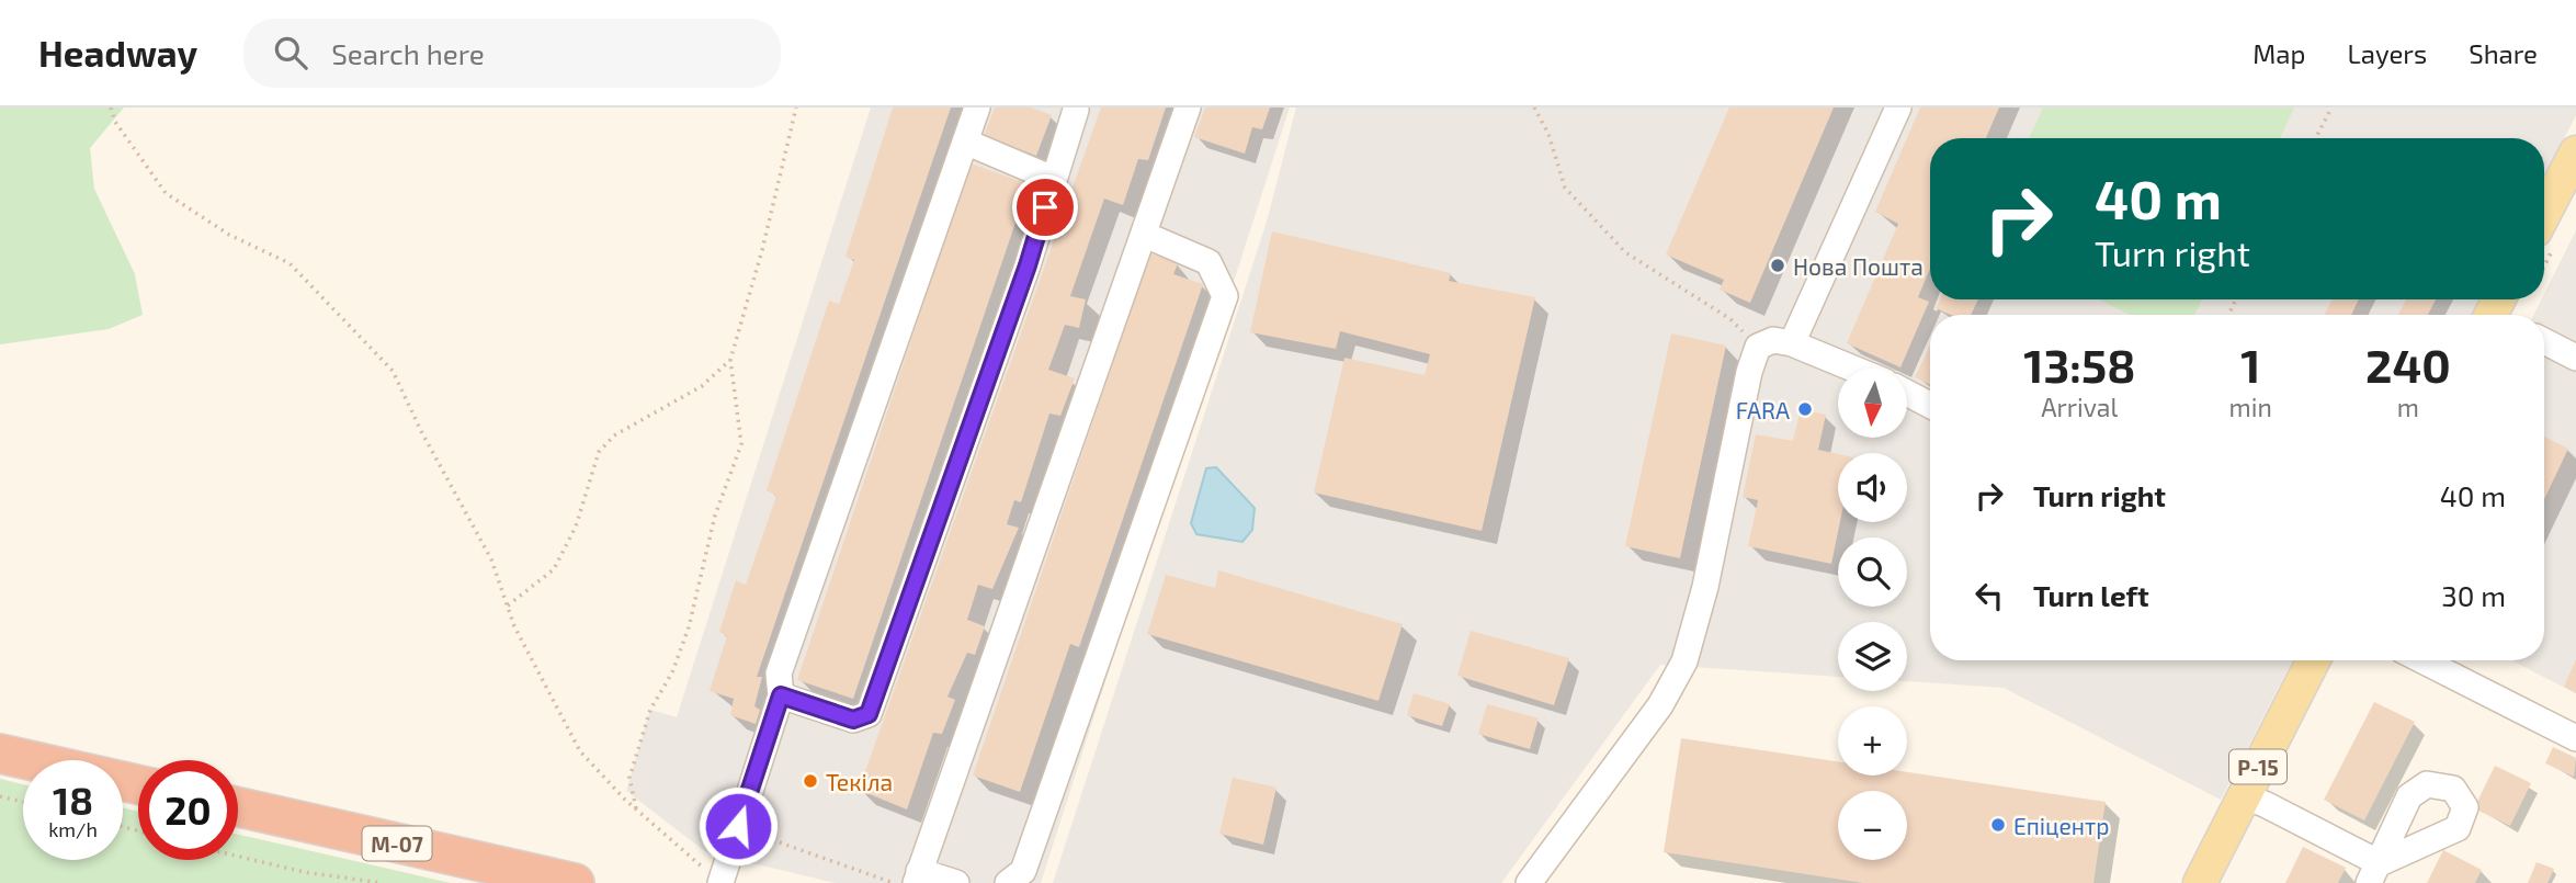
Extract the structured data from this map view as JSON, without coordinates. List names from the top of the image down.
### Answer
{
  "streets": {
    "highway": ["М-07"],
    "main road": ["Р-15"]
  },
  "places": [
    "Нова Пошта",
    "FARA",
    "Текіла",
    "Епіцентр"
  ],
  "north": "bottom",
  "page": {
    "header": "Headway",
    "search": "Search here",
    "nav": ["Map", "Layers", "Share"],
    "turn": ["40 m", "Turn right"],
    "eta": [
      "13:58",
      "Arrival",
      "1",
      "min",
      "240",
      "m"
    ],
    "map_buttons": ["+", "−"],
    "list": [
      {
        "name": "Turn right",
        "value": "40 m"
      },
      {
        "name": "Turn left",
        "value": "30 m"
      }
    ],
    "speed": "18 km/h",
    "limit": "20"
  }
}
